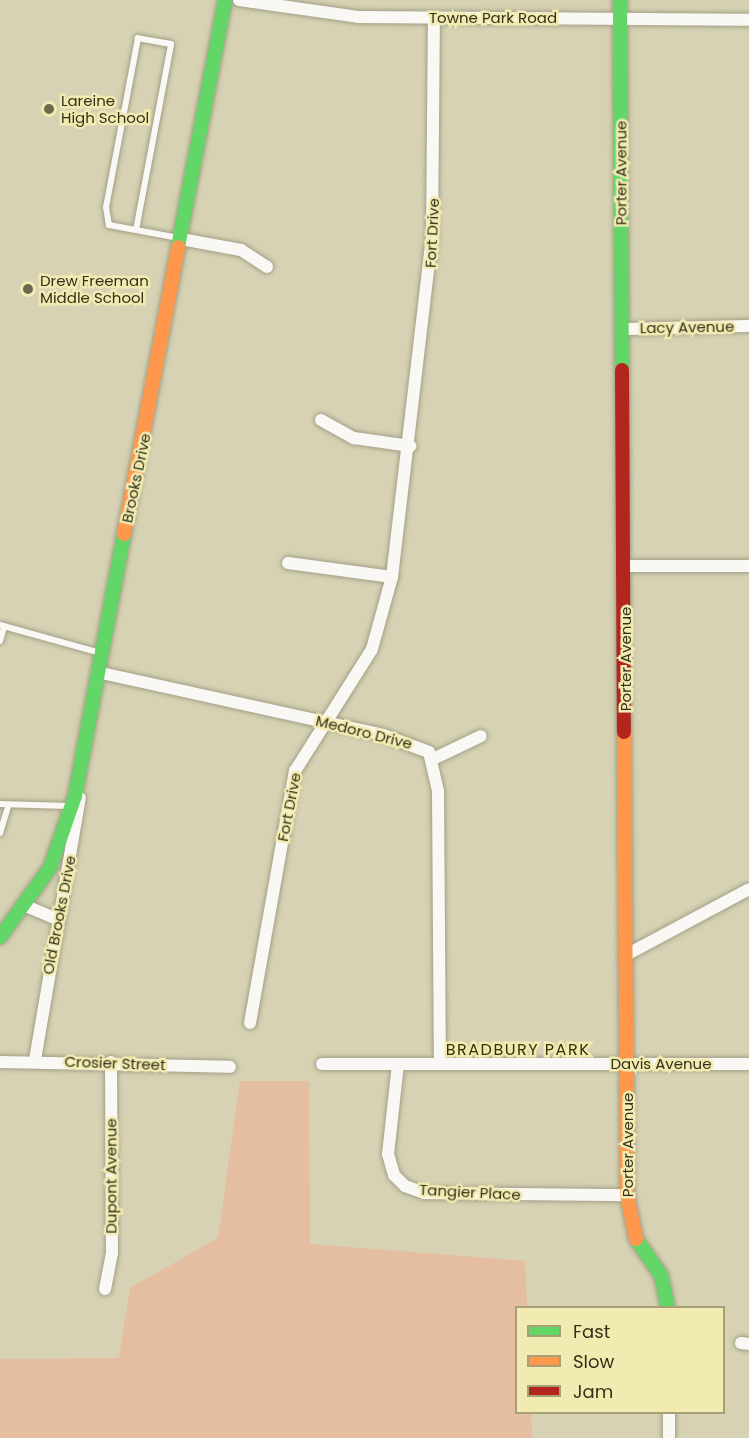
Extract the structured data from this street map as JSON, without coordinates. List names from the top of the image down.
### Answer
{
  "streets": {
    "street": [
      "Towne Park Road",
      "Porter Avenue",
      "Fort Drive",
      "Lacy Avenue",
      "Brooks Drive",
      "Medoro Drive",
      "Old Brooks Drive",
      "Crosier Street",
      "Davis Avenue",
      "Dupont Avenue",
      "Tangier Place"
    ]
  },
  "crossings": [
    ["Towne Park Road", "Porter Avenue"],
    ["Towne Park Road", "Fort Drive"],
    ["Porter Avenue", "Lacy Avenue"],
    ["Porter Avenue", "Davis Avenue"],
    ["Porter Avenue", "Tangier Place"],
    ["Fort Drive", "Medoro Drive"],
    ["Brooks Drive", "Medoro Drive"],
    ["Brooks Drive", "Old Brooks Drive"],
    ["Old Brooks Drive", "Crosier Street"],
    ["Crosier Street", "Dupont Avenue"],
    ["Davis Avenue", "Tangier Place"]
  ],
  "districts": ["BRADBURY PARK"],
  "places": ["Lareine High School", "Drew Freeman Middle School"],
  "legend": ["Fast", "Slow", "Jam"]
}
